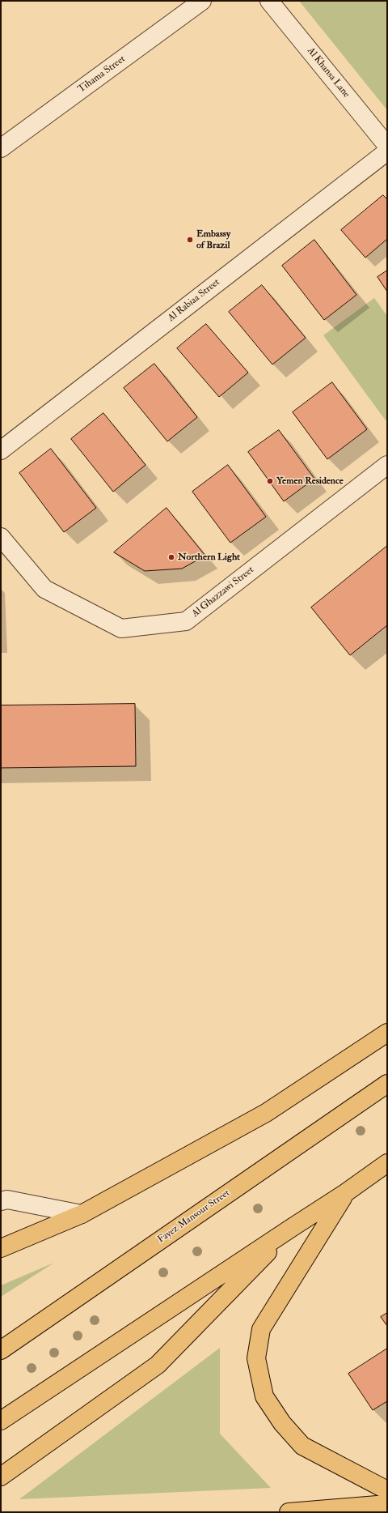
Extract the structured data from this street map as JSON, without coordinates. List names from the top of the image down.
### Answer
{
  "streets": {
    "highway": ["Fayez Mansour Street"],
    "street": [
      "Al Khansa Lane",
      "Tihama Street",
      "Al Rabiaa Street",
      "Al Ghazzawi Street"
    ]
  },
  "places": ["Embassy of Brazil", "Yemen Residence", "Northern Light"]
}
